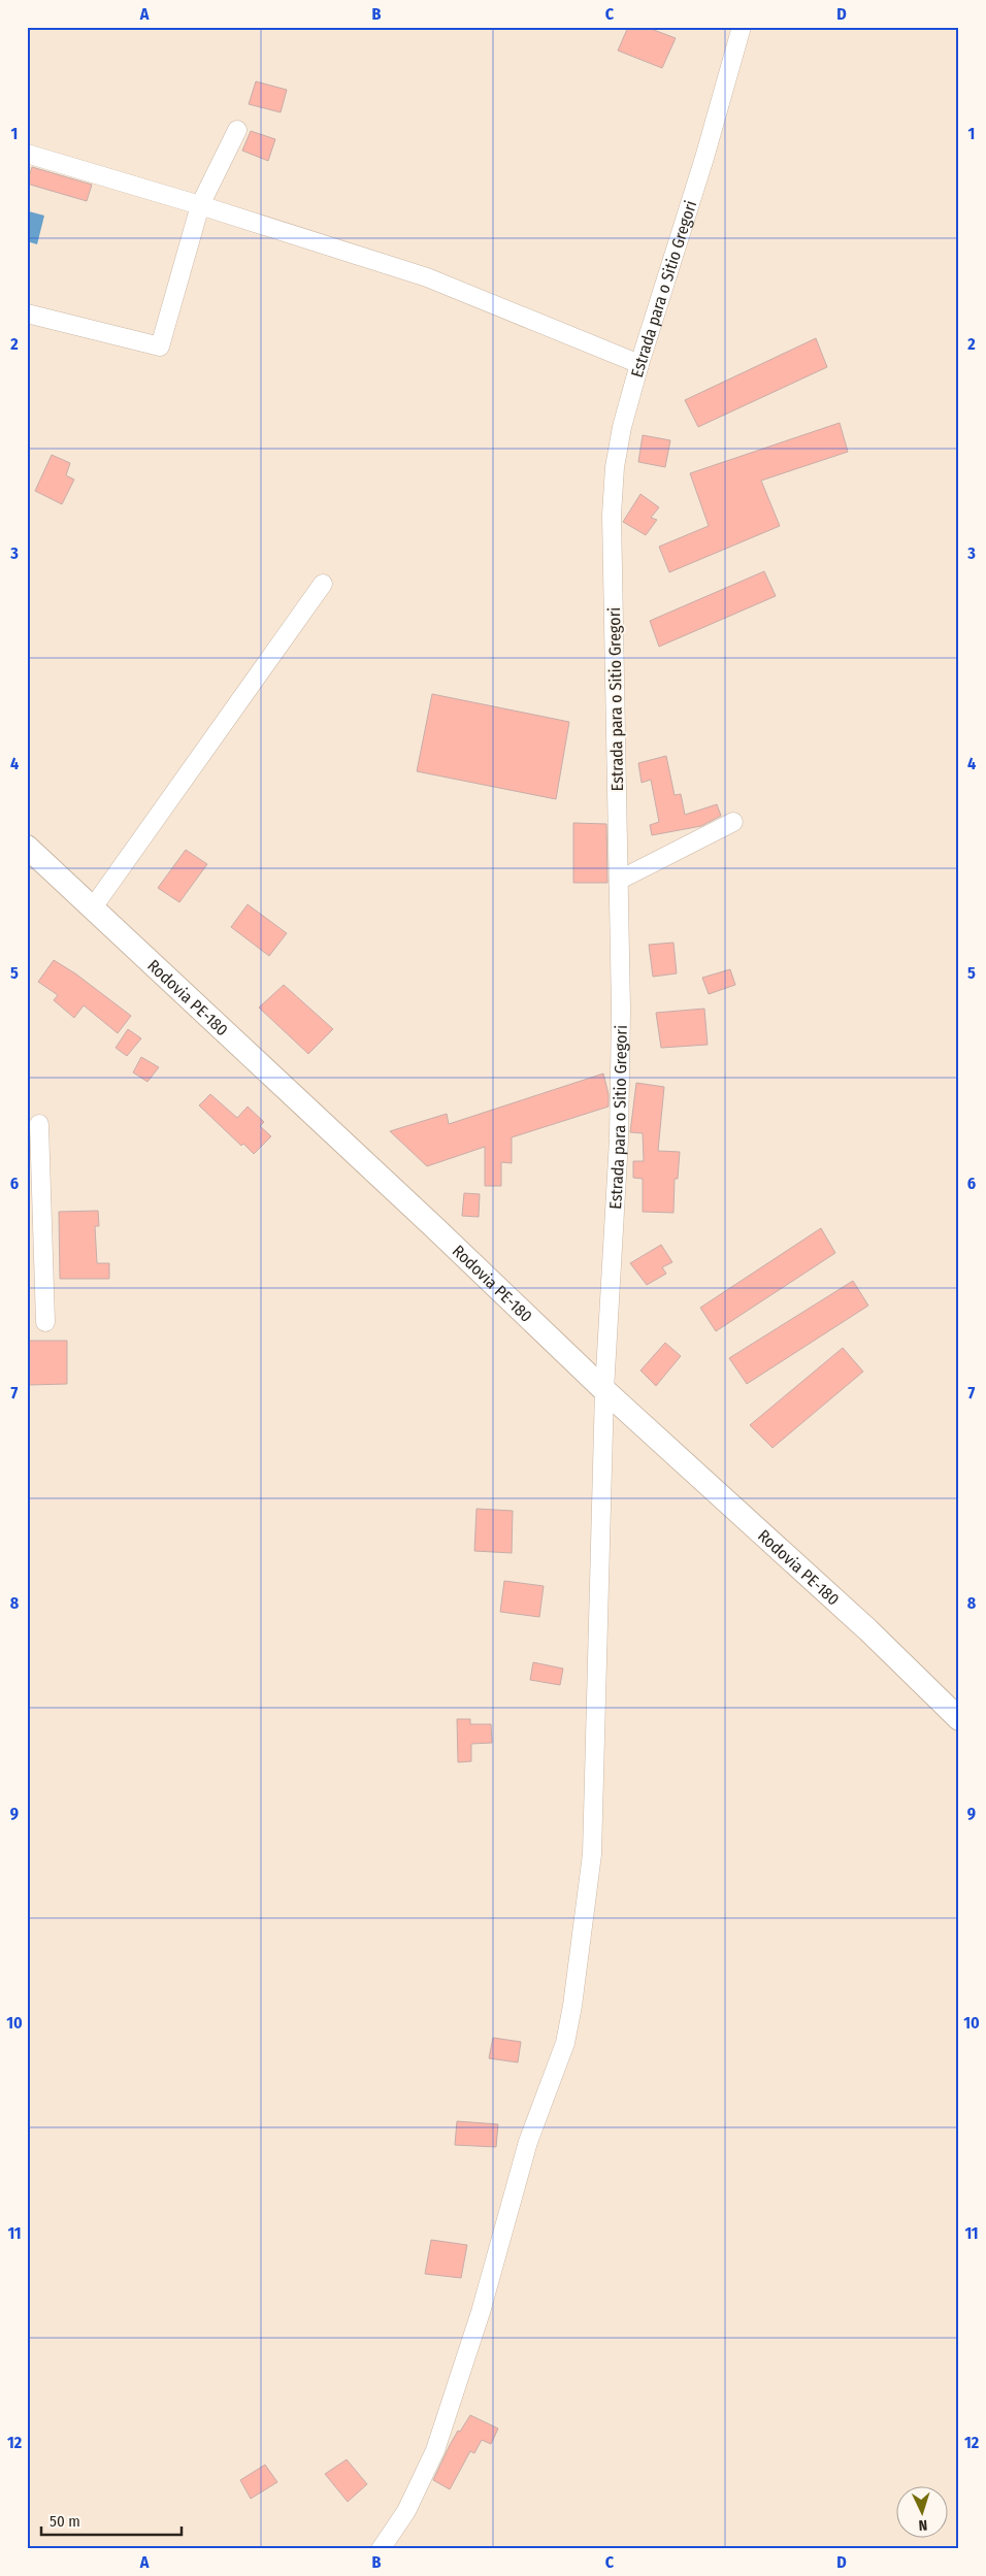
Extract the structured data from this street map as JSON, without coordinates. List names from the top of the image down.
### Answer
{
  "streets": {
    "main road": ["Rodovia PE-180"],
    "street": ["Estrada para o Sitio Gregori"]
  },
  "crossings": [
    ["Estrada para o Sitio Gregori", "Rodovia PE-180"]
  ],
  "scale_bar": "50 m",
  "north": "bottom",
  "grid": {
    "columns": [
      "A",
      "B",
      "C",
      "D"
    ],
    "rows": [
      "1",
      "2",
      "3",
      "4",
      "5",
      "6",
      "7",
      "8",
      "9",
      "10",
      "11",
      "12"
    ]
  }
}
